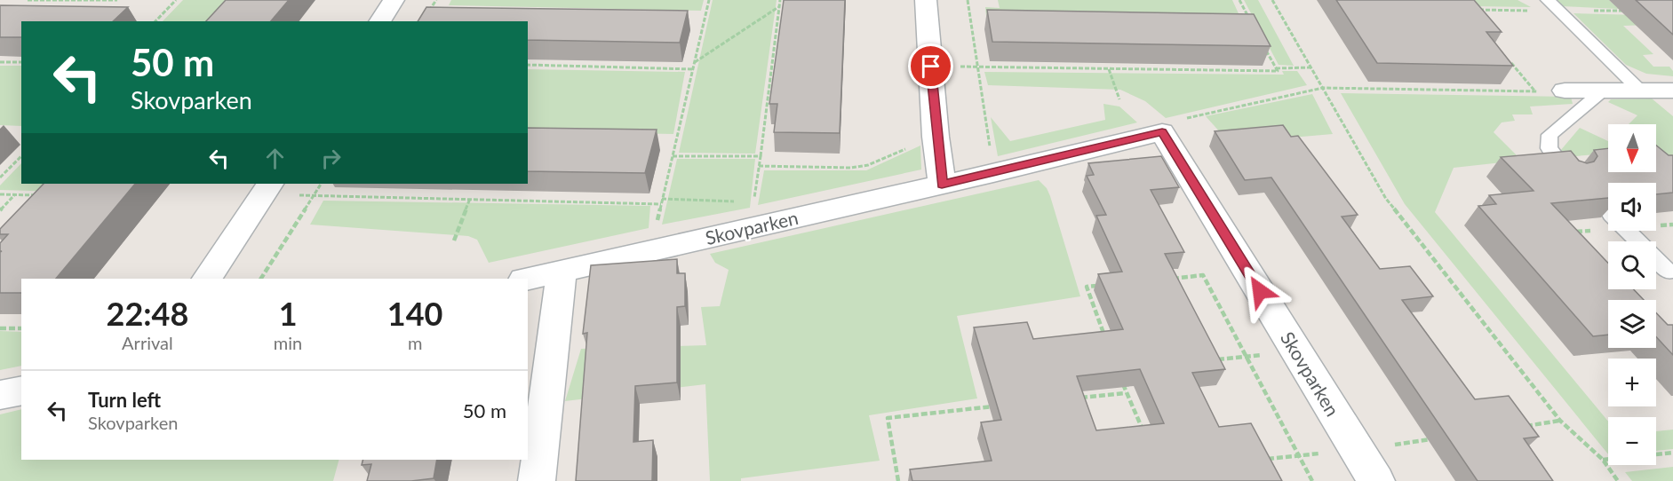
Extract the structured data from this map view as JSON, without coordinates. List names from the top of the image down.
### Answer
{
  "streets": {
    "street": ["Skovparken"]
  },
  "north": "bottom",
  "page": {
    "turn": ["50 m", "Skovparken"],
    "map_buttons": ["+", "−"],
    "eta": [
      "22:48",
      "Arrival",
      "1",
      "min",
      "140",
      "m"
    ],
    "list": [
      {
        "name": "Turn left",
        "note": "Skovparken",
        "value": "50 m"
      }
    ]
  }
}
